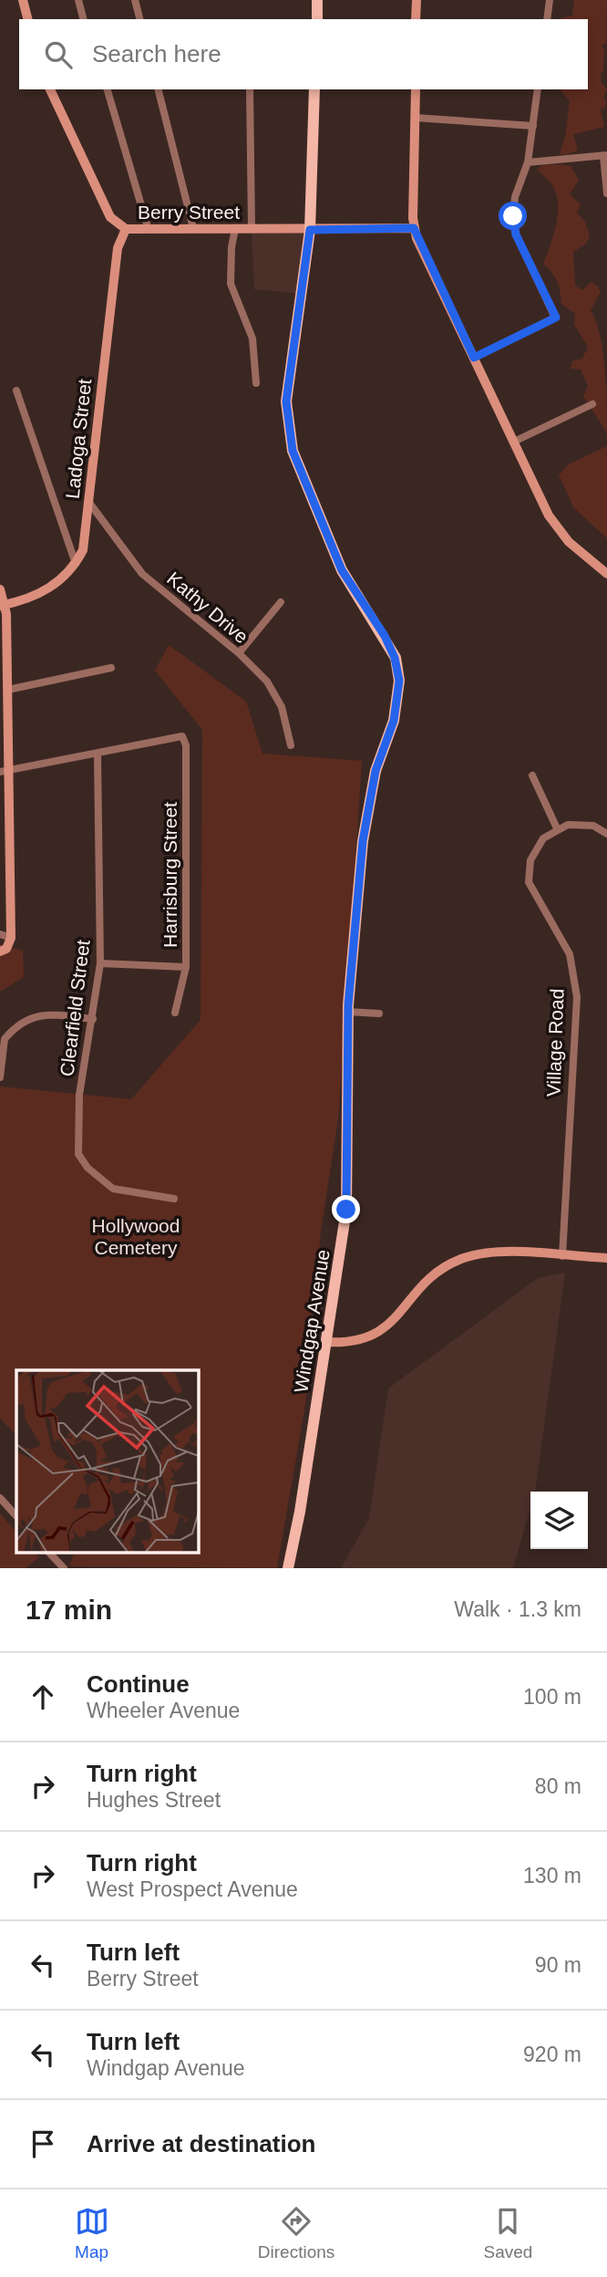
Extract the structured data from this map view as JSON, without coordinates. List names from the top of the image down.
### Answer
{
  "streets": {
    "main road": ["Windgap Avenue"],
    "street": [
      "Berry Street",
      "Ladoga Street",
      "Kathy Drive",
      "Harrisburg Street",
      "Clearfield Street",
      "Village Road"
    ]
  },
  "crossings": [
    ["Berry Street", "Ladoga Street"],
    ["Berry Street", "Windgap Avenue"],
    ["Ladoga Street", "Kathy Drive"],
    ["Harrisburg Street", "Clearfield Street"]
  ],
  "parks": ["Hollywood Cemetery"],
  "page": {
    "search": "Search here",
    "heading": ["17 min", "Walk · 1.3 km"],
    "list": [
      ["Continue", "Wheeler Avenue", "100 m"],
      ["Turn right", "Hughes Street", "80 m"],
      ["Turn right", "West Prospect Avenue", "130 m"],
      ["Turn left", "Berry Street", "90 m"],
      ["Turn left", "Windgap Avenue", "920 m"],
      "Arrive at destination"
    ],
    "nav": ["Map", "Directions", "Saved"]
  }
}
